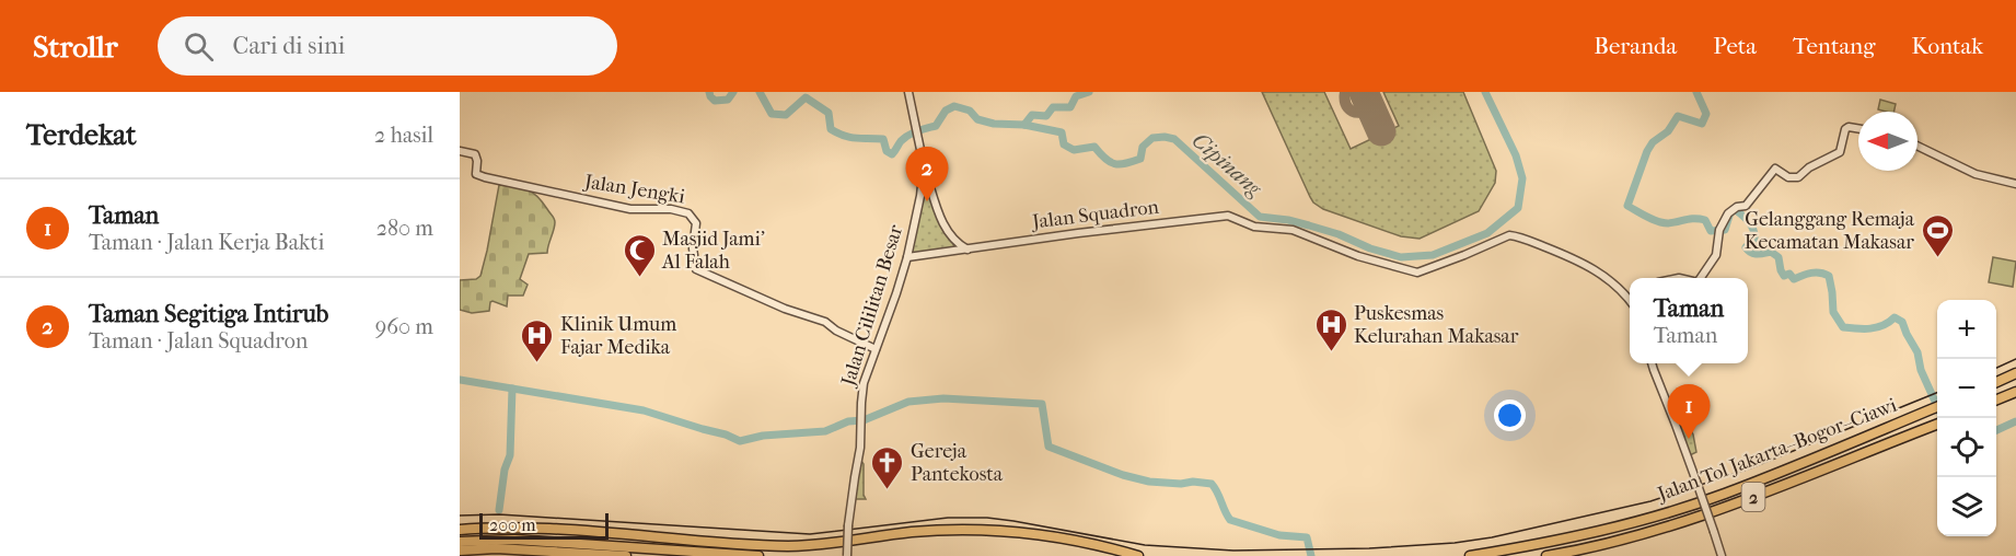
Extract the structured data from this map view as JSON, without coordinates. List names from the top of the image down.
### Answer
{
  "streets": {
    "highway": ["Jalan Tol Jakarta–Bogor–Ciawi", "2"],
    "street": ["Jalan Jengki", "Jalan Squadron", "Jalan Cililitan Besar"]
  },
  "crossings": [
    ["Jalan Jengki", "Jalan Cililitan Besar"],
    ["Jalan Squadron", "Jalan Cililitan Besar"]
  ],
  "water": ["Cipinang"],
  "places": {
    "sports": ["Gelanggang Remaja Kecamatan Makasar"],
    "mosque": ["Masjid Jami' Al Falah"],
    "hospital": ["Puskesmas Kelurahan Makasar", "Klinik Umum Fajar Medika"],
    "church": ["Gereja Pantekosta"]
  },
  "scale_bar": "200 m",
  "north": "left",
  "page": {
    "header": "Strollr",
    "search": "Cari di sini",
    "nav": [
      "Beranda",
      "Peta",
      "Tentang",
      "Kontak"
    ],
    "heading": ["Terdekat", "2 hasil"],
    "pins": ["2", "1"],
    "list": [
      {
        "mark": "1",
        "name": "Taman",
        "note": "Taman · Jalan Kerja Bakti",
        "value": "280 m"
      },
      {
        "mark": "2",
        "name": "Taman Segitiga Intirub",
        "note": "Taman · Jalan Squadron",
        "value": "960 m"
      }
    ],
    "popup": ["Taman", "Taman"],
    "map_buttons": ["+", "−"],
    "scale": "200 m"
  }
}
